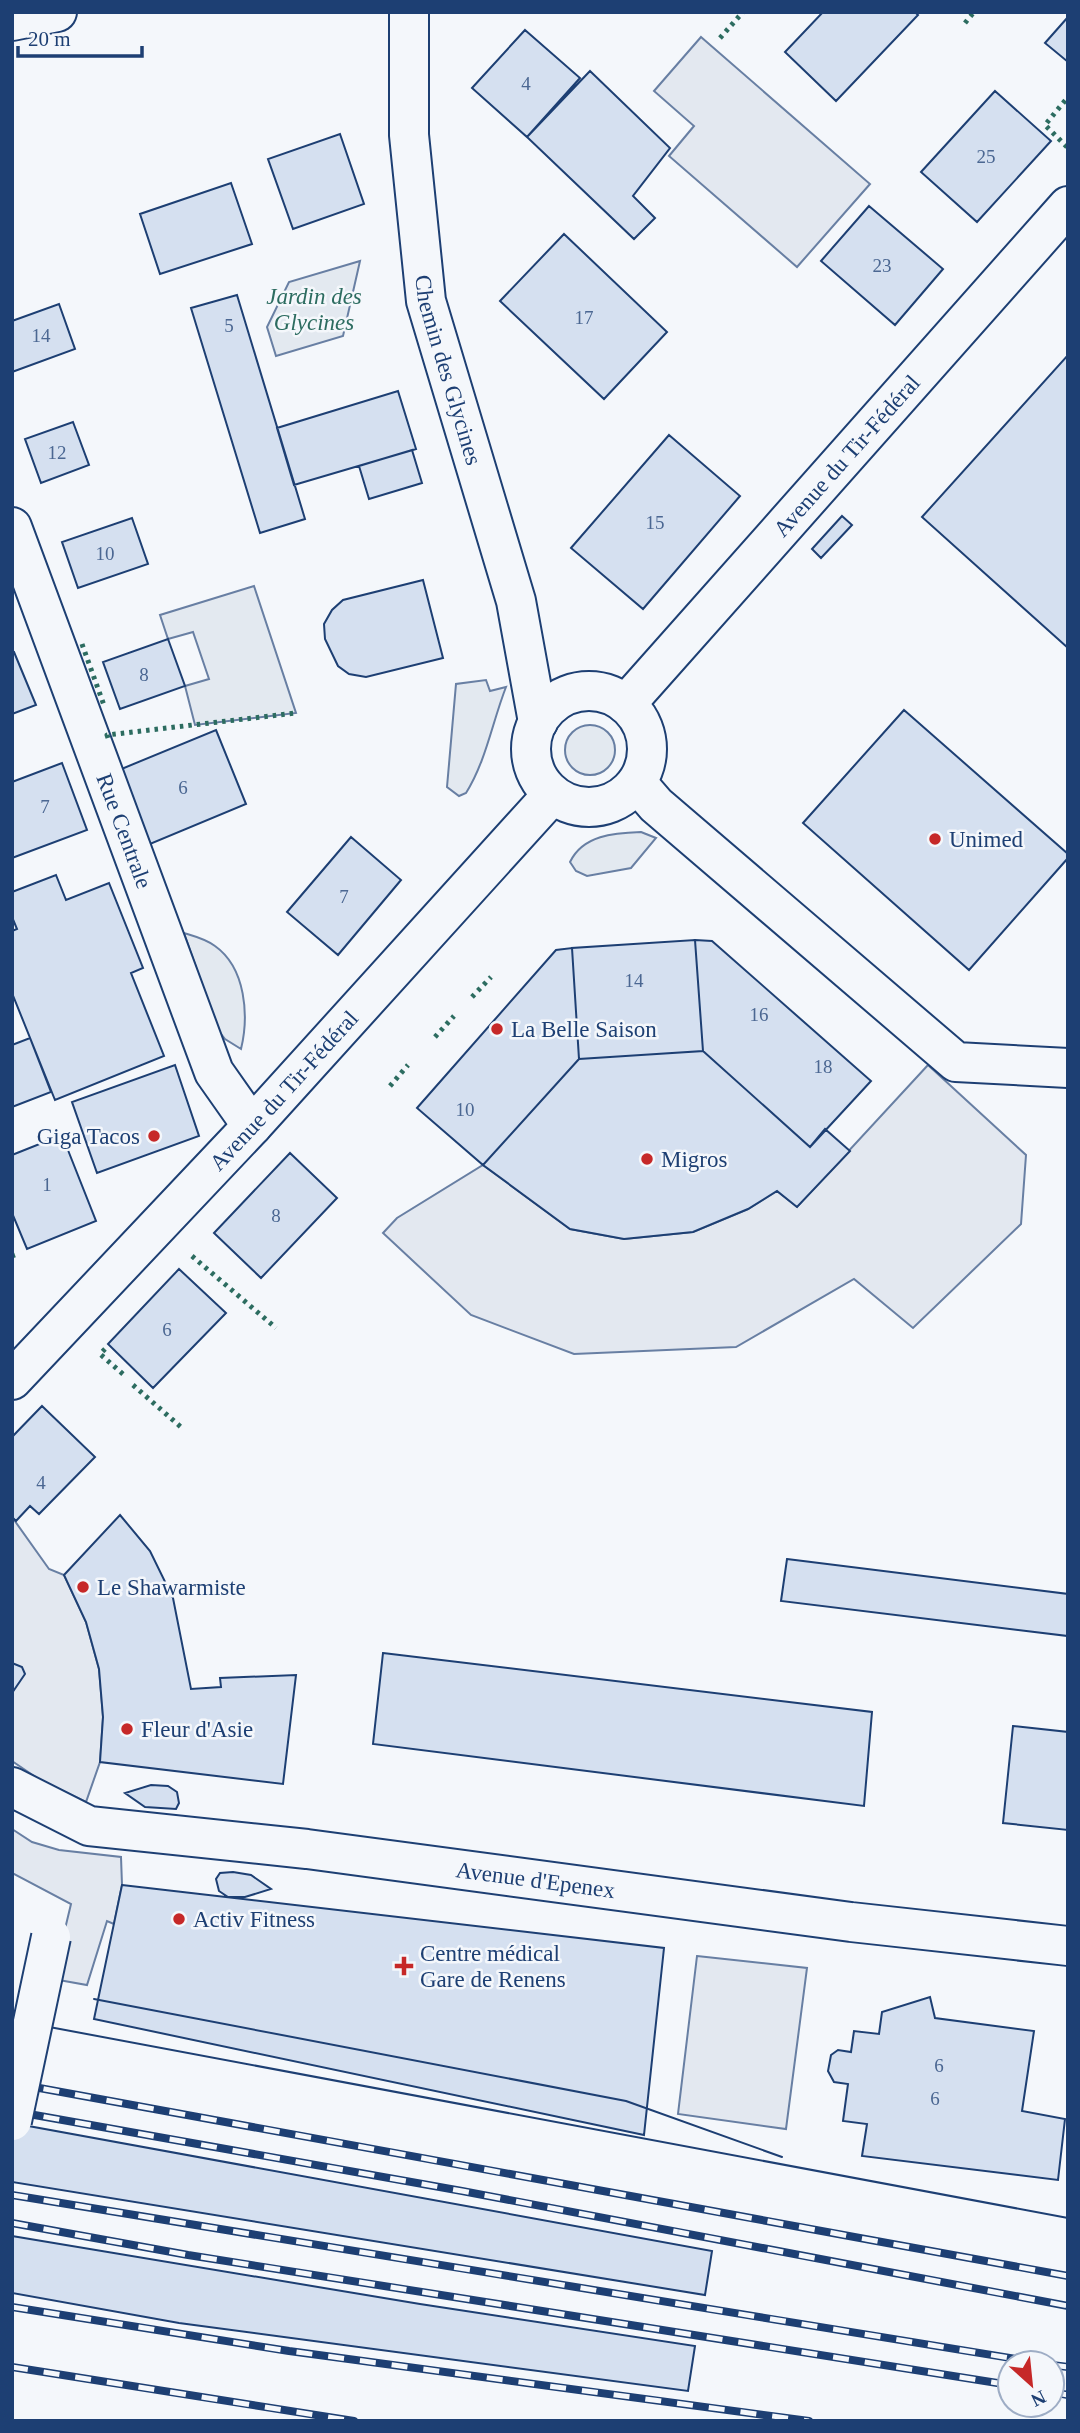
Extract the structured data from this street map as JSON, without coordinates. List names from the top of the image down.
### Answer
{
  "streets": {
    "street": [
      "Chemin des Glycines",
      "Avenue du Tir-Fédéral",
      "Rue Centrale",
      "Avenue d'Epenex"
    ]
  },
  "crossings": [
    ["Chemin des Glycines", "Avenue du Tir-Fédéral"],
    ["Avenue du Tir-Fédéral", "Rue Centrale"]
  ],
  "parks": ["Jardin des Glycines"],
  "places": {
    "other": [
      "Unimed",
      "La Belle Saison",
      "Giga Tacos",
      "Migros",
      "Le Shawarmiste",
      "Fleur d'Asie",
      "Activ Fitness"
    ],
    "health": ["Centre médical Gare de Renens"]
  },
  "house_numbers": [
    "4",
    "25",
    "23",
    "17",
    "5",
    "14",
    "12",
    "15",
    "10",
    "8",
    "6",
    "7",
    "7",
    "14",
    "16",
    "18",
    "10",
    "1",
    "8",
    "6",
    "4",
    "6",
    "6"
  ],
  "scale_bar": "20 m",
  "north": "bottom right"
}
